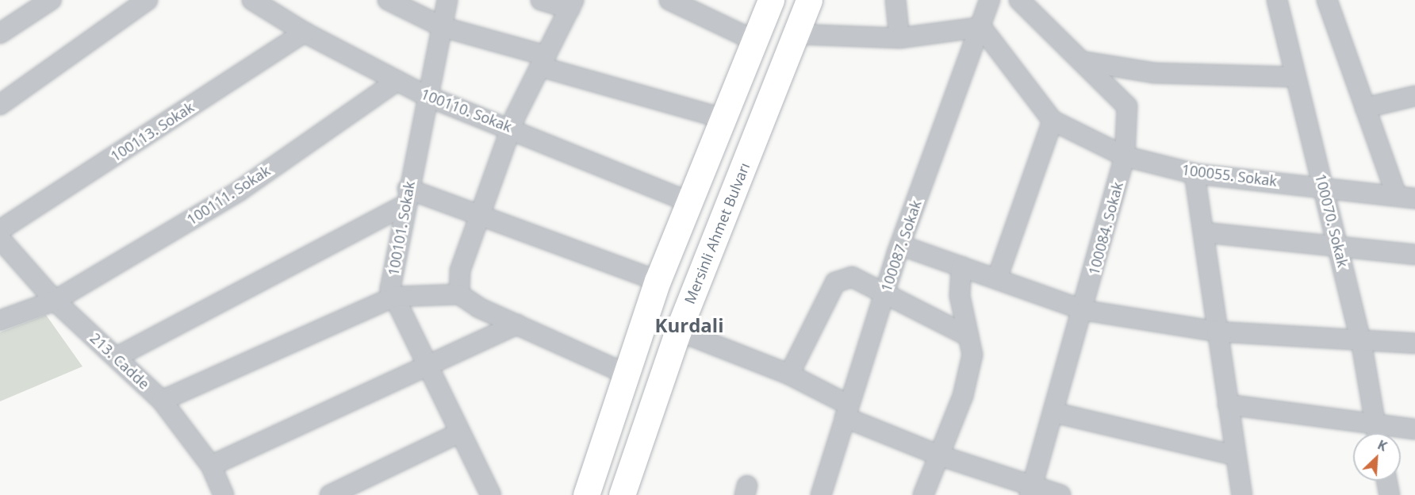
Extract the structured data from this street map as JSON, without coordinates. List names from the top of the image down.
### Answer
{
  "streets": {
    "main road": ["Mersinli Ahmet Bulvarı"],
    "street": [
      "100110. Sokak",
      "100113. Sokak",
      "100055. Sokak",
      "100111. Sokak",
      "100070. Sokak",
      "100101. Sokak",
      "100084. Sokak",
      "100087. Sokak",
      "213. Cadde"
    ]
  },
  "crossings": [
    ["100110. Sokak", "100113. Sokak"],
    ["100110. Sokak", "100111. Sokak"],
    ["100110. Sokak", "100101. Sokak"],
    ["100055. Sokak", "100070. Sokak"],
    ["100055. Sokak", "100084. Sokak"],
    ["100055. Sokak", "100087. Sokak"],
    ["100111. Sokak", "213. Cadde"]
  ],
  "districts": ["Kurdali"],
  "north": "top right"
}
